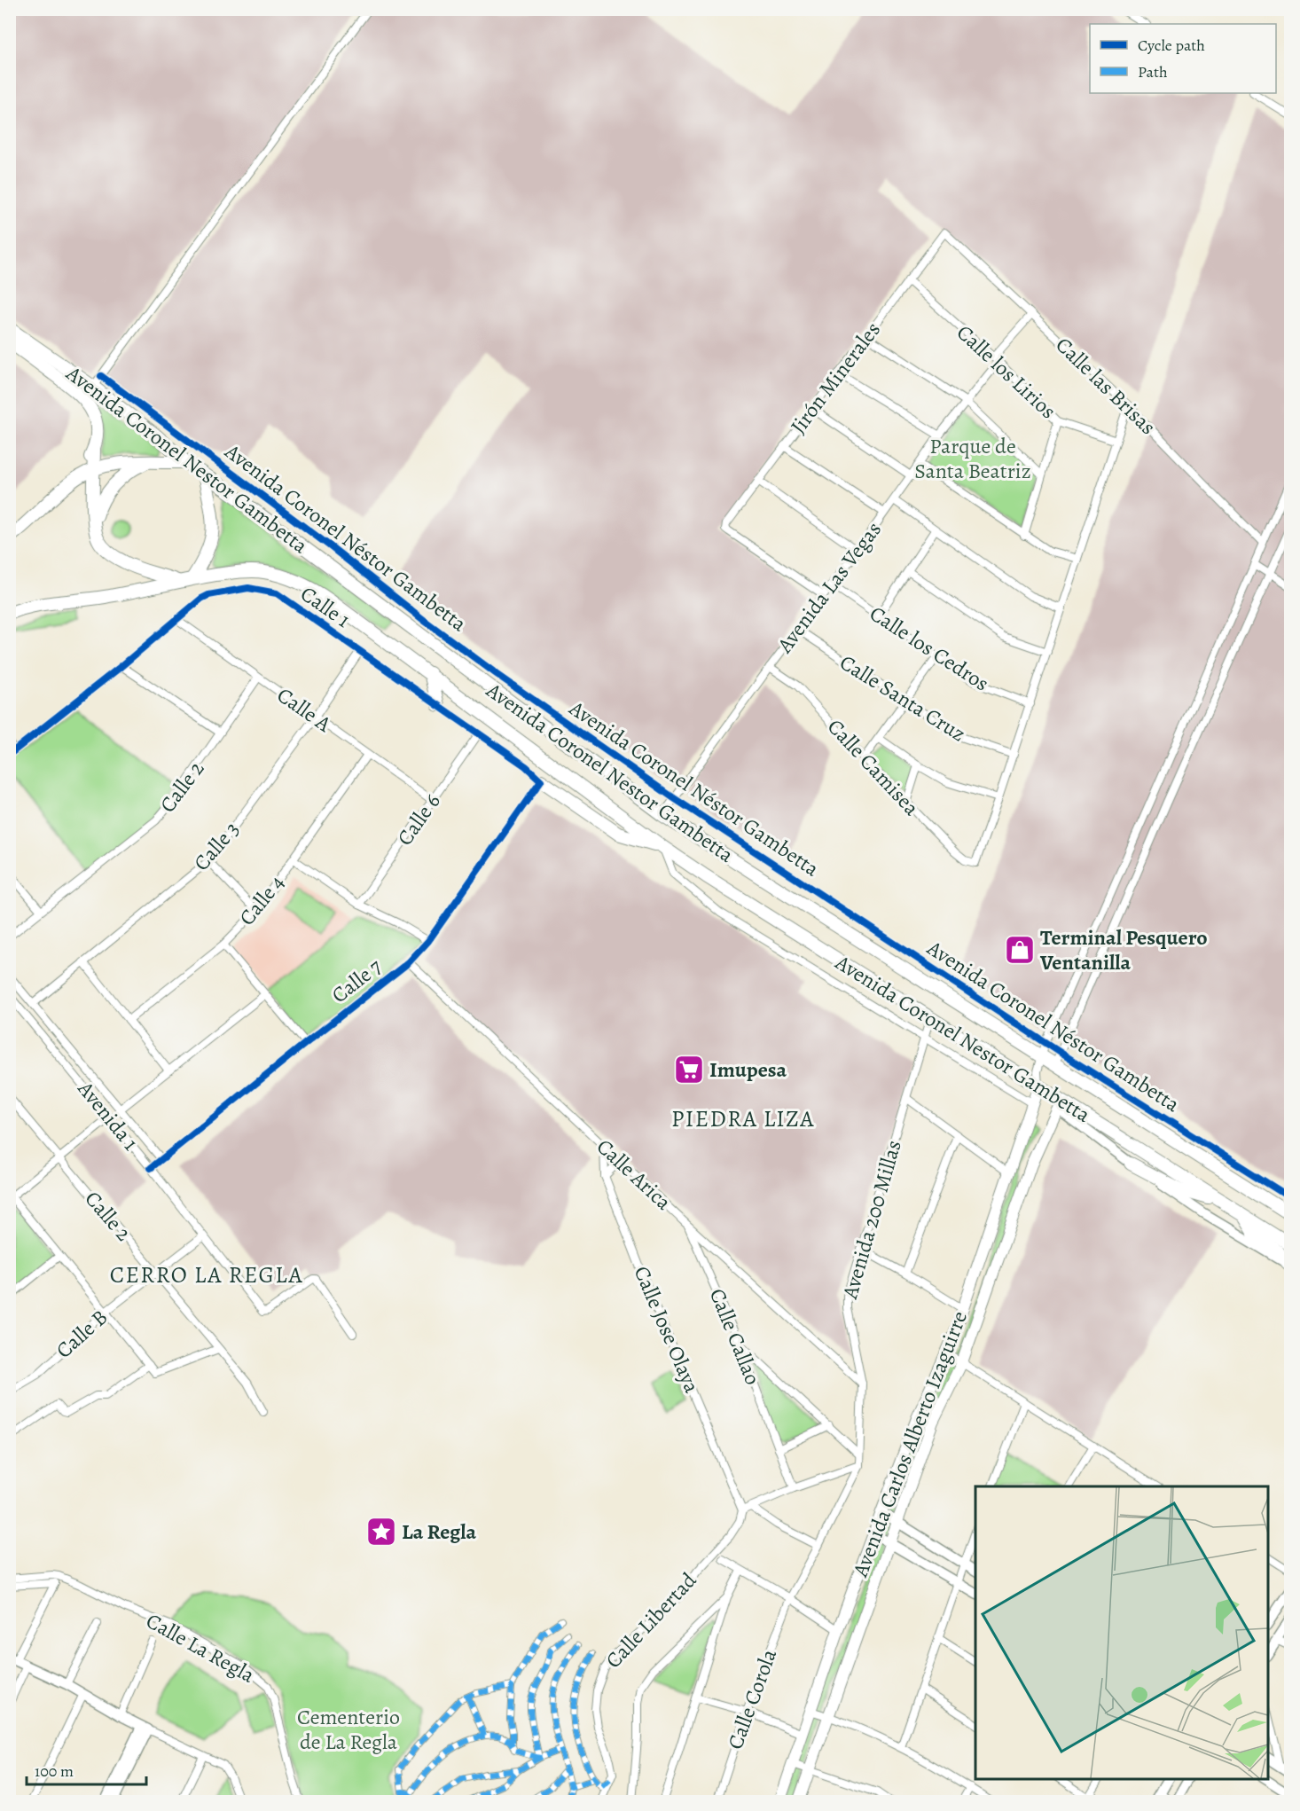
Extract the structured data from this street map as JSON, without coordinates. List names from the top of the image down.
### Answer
{
  "streets": {
    "highway": ["Avenida Coronel Nestor Gambetta"],
    "main road": ["Avenida Carlos Alberto Izaguirre"],
    "street": [
      "Calle los Lirios",
      "Jirón Minerales",
      "Calle las Brisas",
      "Avenida Coronel Néstor Gambetta",
      "Avenida Las Vegas",
      "Calle 1",
      "Calle los Cedros",
      "Calle Santa Cruz",
      "Calle A",
      "Calle Camisea",
      "Calle 2",
      "Calle 6",
      "Calle 3",
      "Calle 4",
      "Calle 7",
      "Avenida 1",
      "Calle Arica",
      "Avenida 200 Millas",
      "Calle Jose Olaya",
      "Calle B",
      "Calle Callao",
      "Calle Libertad",
      "Calle La Regla",
      "Calle Corola"
    ]
  },
  "crossings": [
    ["Calle los Lirios", "Jirón Minerales"],
    ["Calle los Lirios", "Avenida Las Vegas"],
    ["Jirón Minerales", "Calle las Brisas"],
    ["Jirón Minerales", "Avenida Las Vegas"],
    ["Calle las Brisas", "Avenida Las Vegas"],
    ["Avenida Coronel Nestor Gambetta", "Avenida Las Vegas"],
    ["Avenida Coronel Nestor Gambetta", "Avenida 200 Millas"],
    ["Avenida Coronel Nestor Gambetta", "Avenida Carlos Alberto Izaguirre"],
    ["Avenida Coronel Néstor Gambetta", "Avenida Las Vegas"],
    ["Avenida Las Vegas", "Calle los Cedros"],
    ["Avenida Las Vegas", "Calle Santa Cruz"],
    ["Avenida Las Vegas", "Calle Camisea"],
    ["Calle 1", "Calle A"],
    ["Calle 1", "Calle 6"],
    ["Calle 1", "Calle 3"],
    ["Calle 1", "Calle 7"],
    ["Calle A", "Calle 2"],
    ["Calle A", "Calle 6"],
    ["Calle A", "Calle 3"],
    ["Calle A", "Calle 4"],
    ["Calle 2", "Calle B"],
    ["Calle 3", "Avenida 1"],
    ["Calle 7", "Avenida 1"],
    ["Calle 7", "Calle Arica"],
    ["Avenida 1", "Calle B"],
    ["Calle Arica", "Avenida 200 Millas"],
    ["Calle Arica", "Calle Jose Olaya"],
    ["Calle Arica", "Calle Callao"],
    ["Avenida 200 Millas", "Calle Corola"],
    ["Calle Jose Olaya", "Calle Libertad"]
  ],
  "districts": ["PIEDRA LIZA", "CERRO LA REGLA"],
  "parks": ["Parque de Santa Beatriz", "Cementerio de La Regla"],
  "places": {
    "shop": ["Terminal Pesquero Ventanilla"],
    "supermarket": ["Imupesa"],
    "place": ["La Regla"]
  },
  "legend": ["Cycle path", "Path"],
  "scale_bar": "100 m"
}
